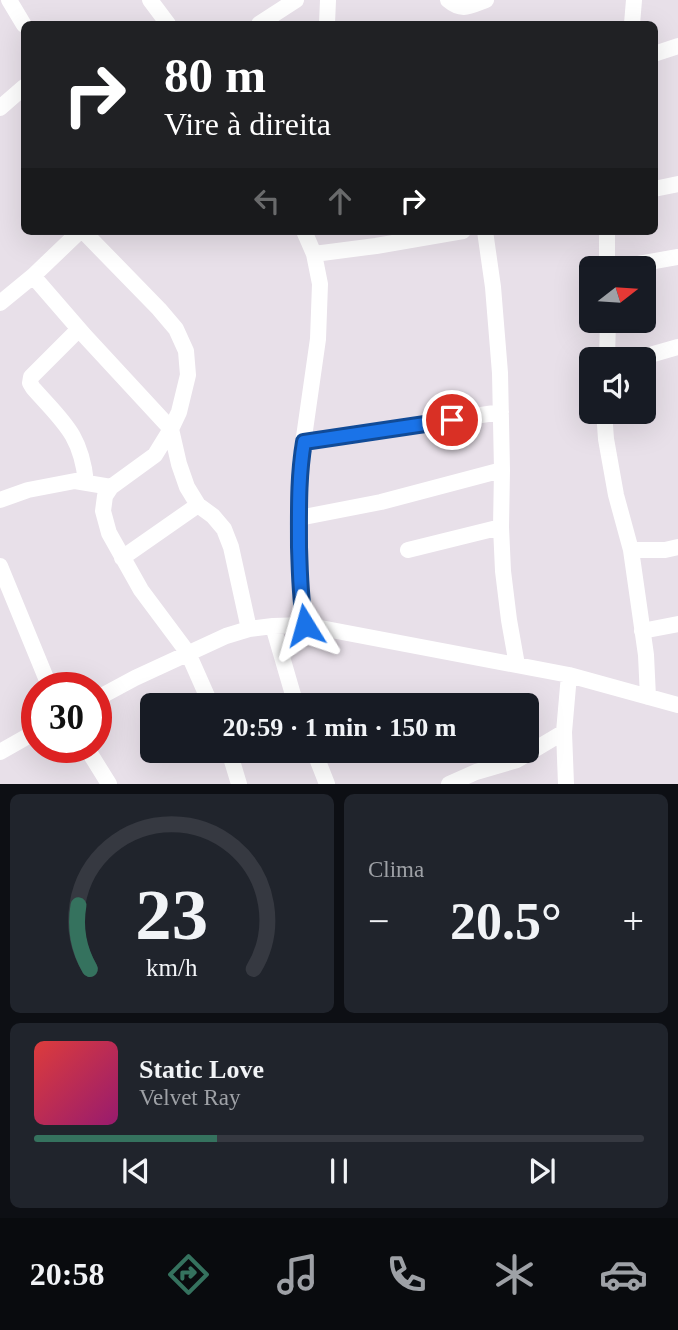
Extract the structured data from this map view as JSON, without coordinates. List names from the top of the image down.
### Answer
{
  "north": "right",
  "page": {
    "turn": ["80 m", "Vire à direita"],
    "limit": "30",
    "trip": "20:59 · 1 min · 150 m",
    "tile": "Clima",
    "heat": ["−", "20.5°", "+"],
    "song": ["Static Love", "Velvet Ray"],
    "tabs": "20:58",
    "gauge": ["23", "km/h"]
  }
}
